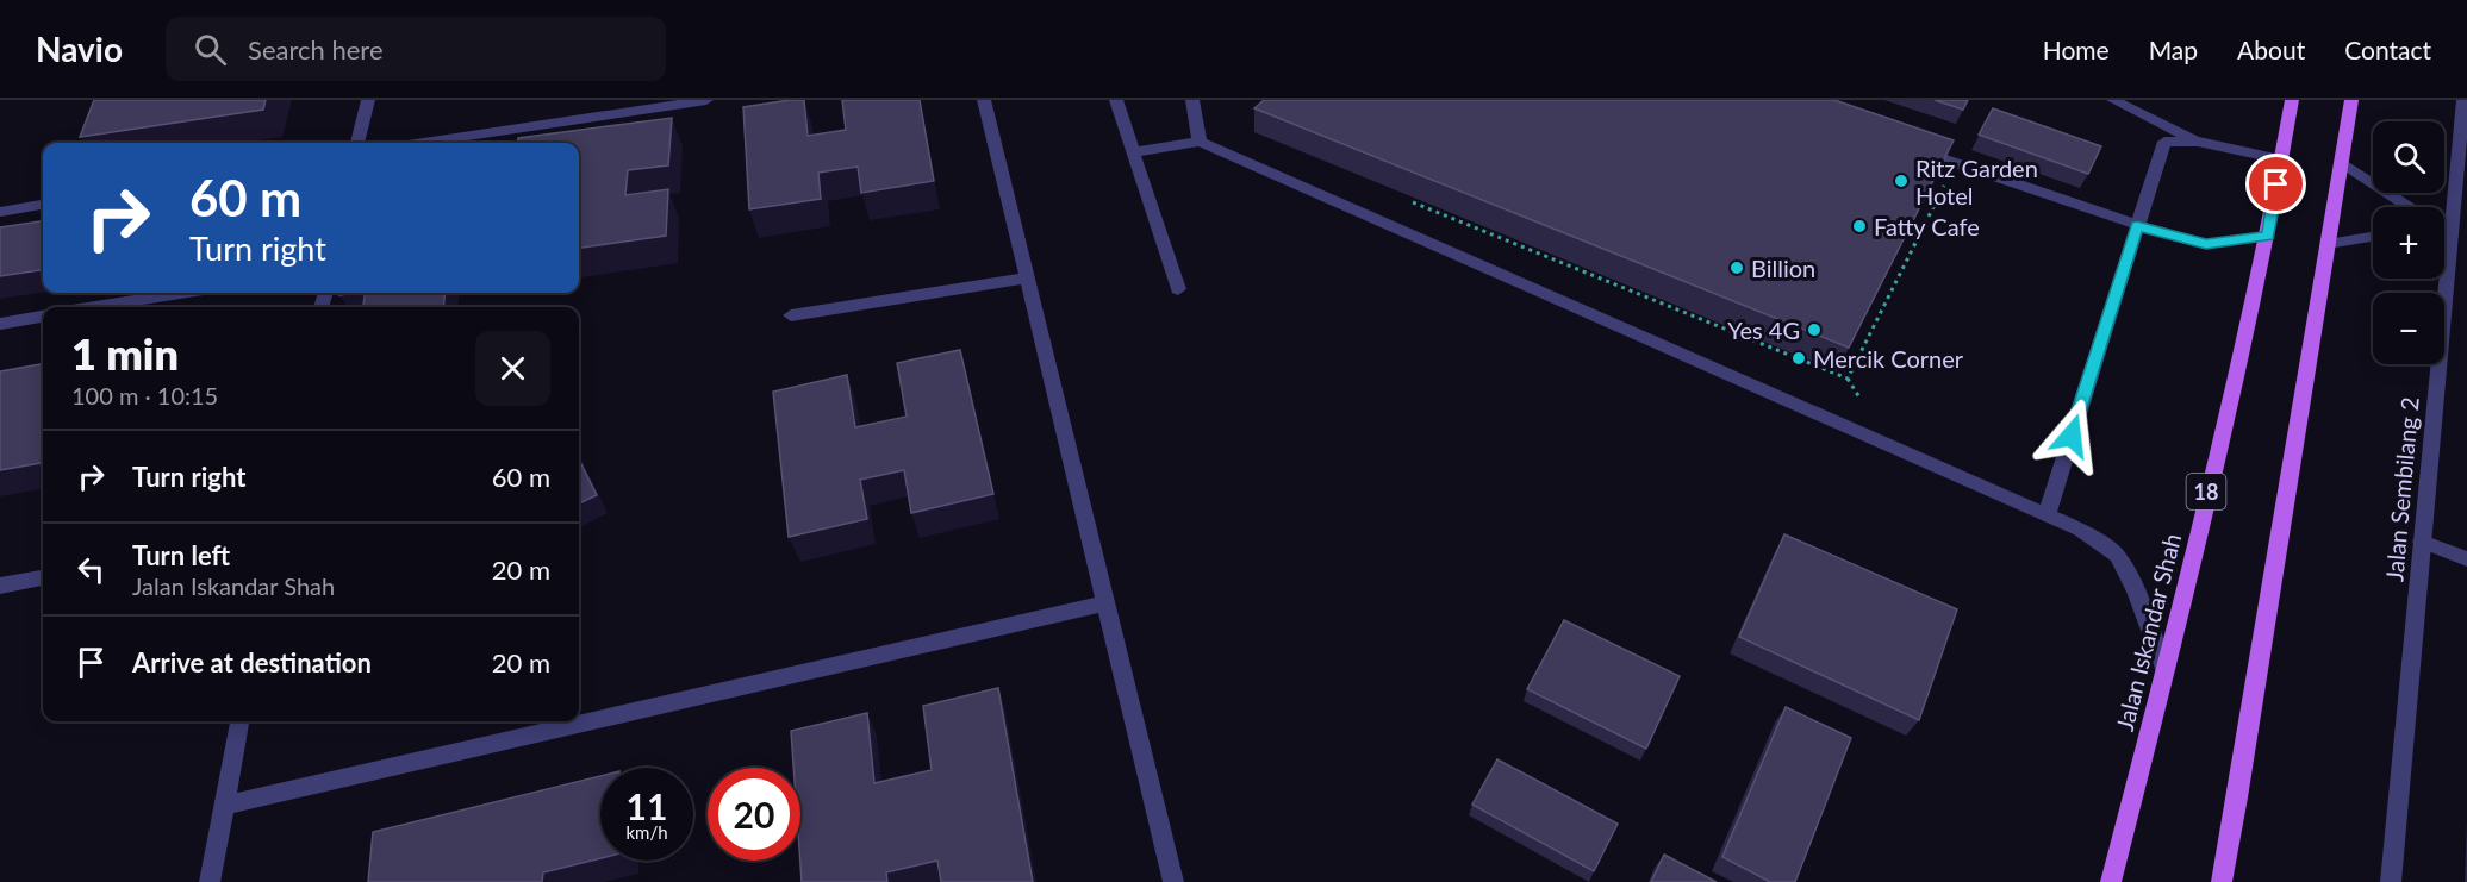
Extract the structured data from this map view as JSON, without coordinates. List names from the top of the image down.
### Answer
{
  "streets": {
    "main road": ["18", "Jalan Iskandar Shah"],
    "street": ["Jalan Sembilang 2"]
  },
  "places": [
    "Ritz Garden Hotel",
    "Fatty Cafe",
    "Billion",
    "Yes 4G",
    "Mercik Corner"
  ],
  "page": {
    "header": "Navio",
    "search": "Search here",
    "nav": [
      "Home",
      "Map",
      "About",
      "Contact"
    ],
    "map_buttons": ["+", "−"],
    "turn": ["60 m", "Turn right"],
    "heading": ["1 min", "100 m · 10:15"],
    "list": [
      {
        "name": "Turn right",
        "value": "60 m"
      },
      {
        "name": "Turn left",
        "note": "Jalan Iskandar Shah",
        "value": "20 m"
      },
      {
        "name": "Arrive at destination",
        "value": "20 m"
      }
    ],
    "speed": "11 km/h",
    "limit": "20"
  }
}
